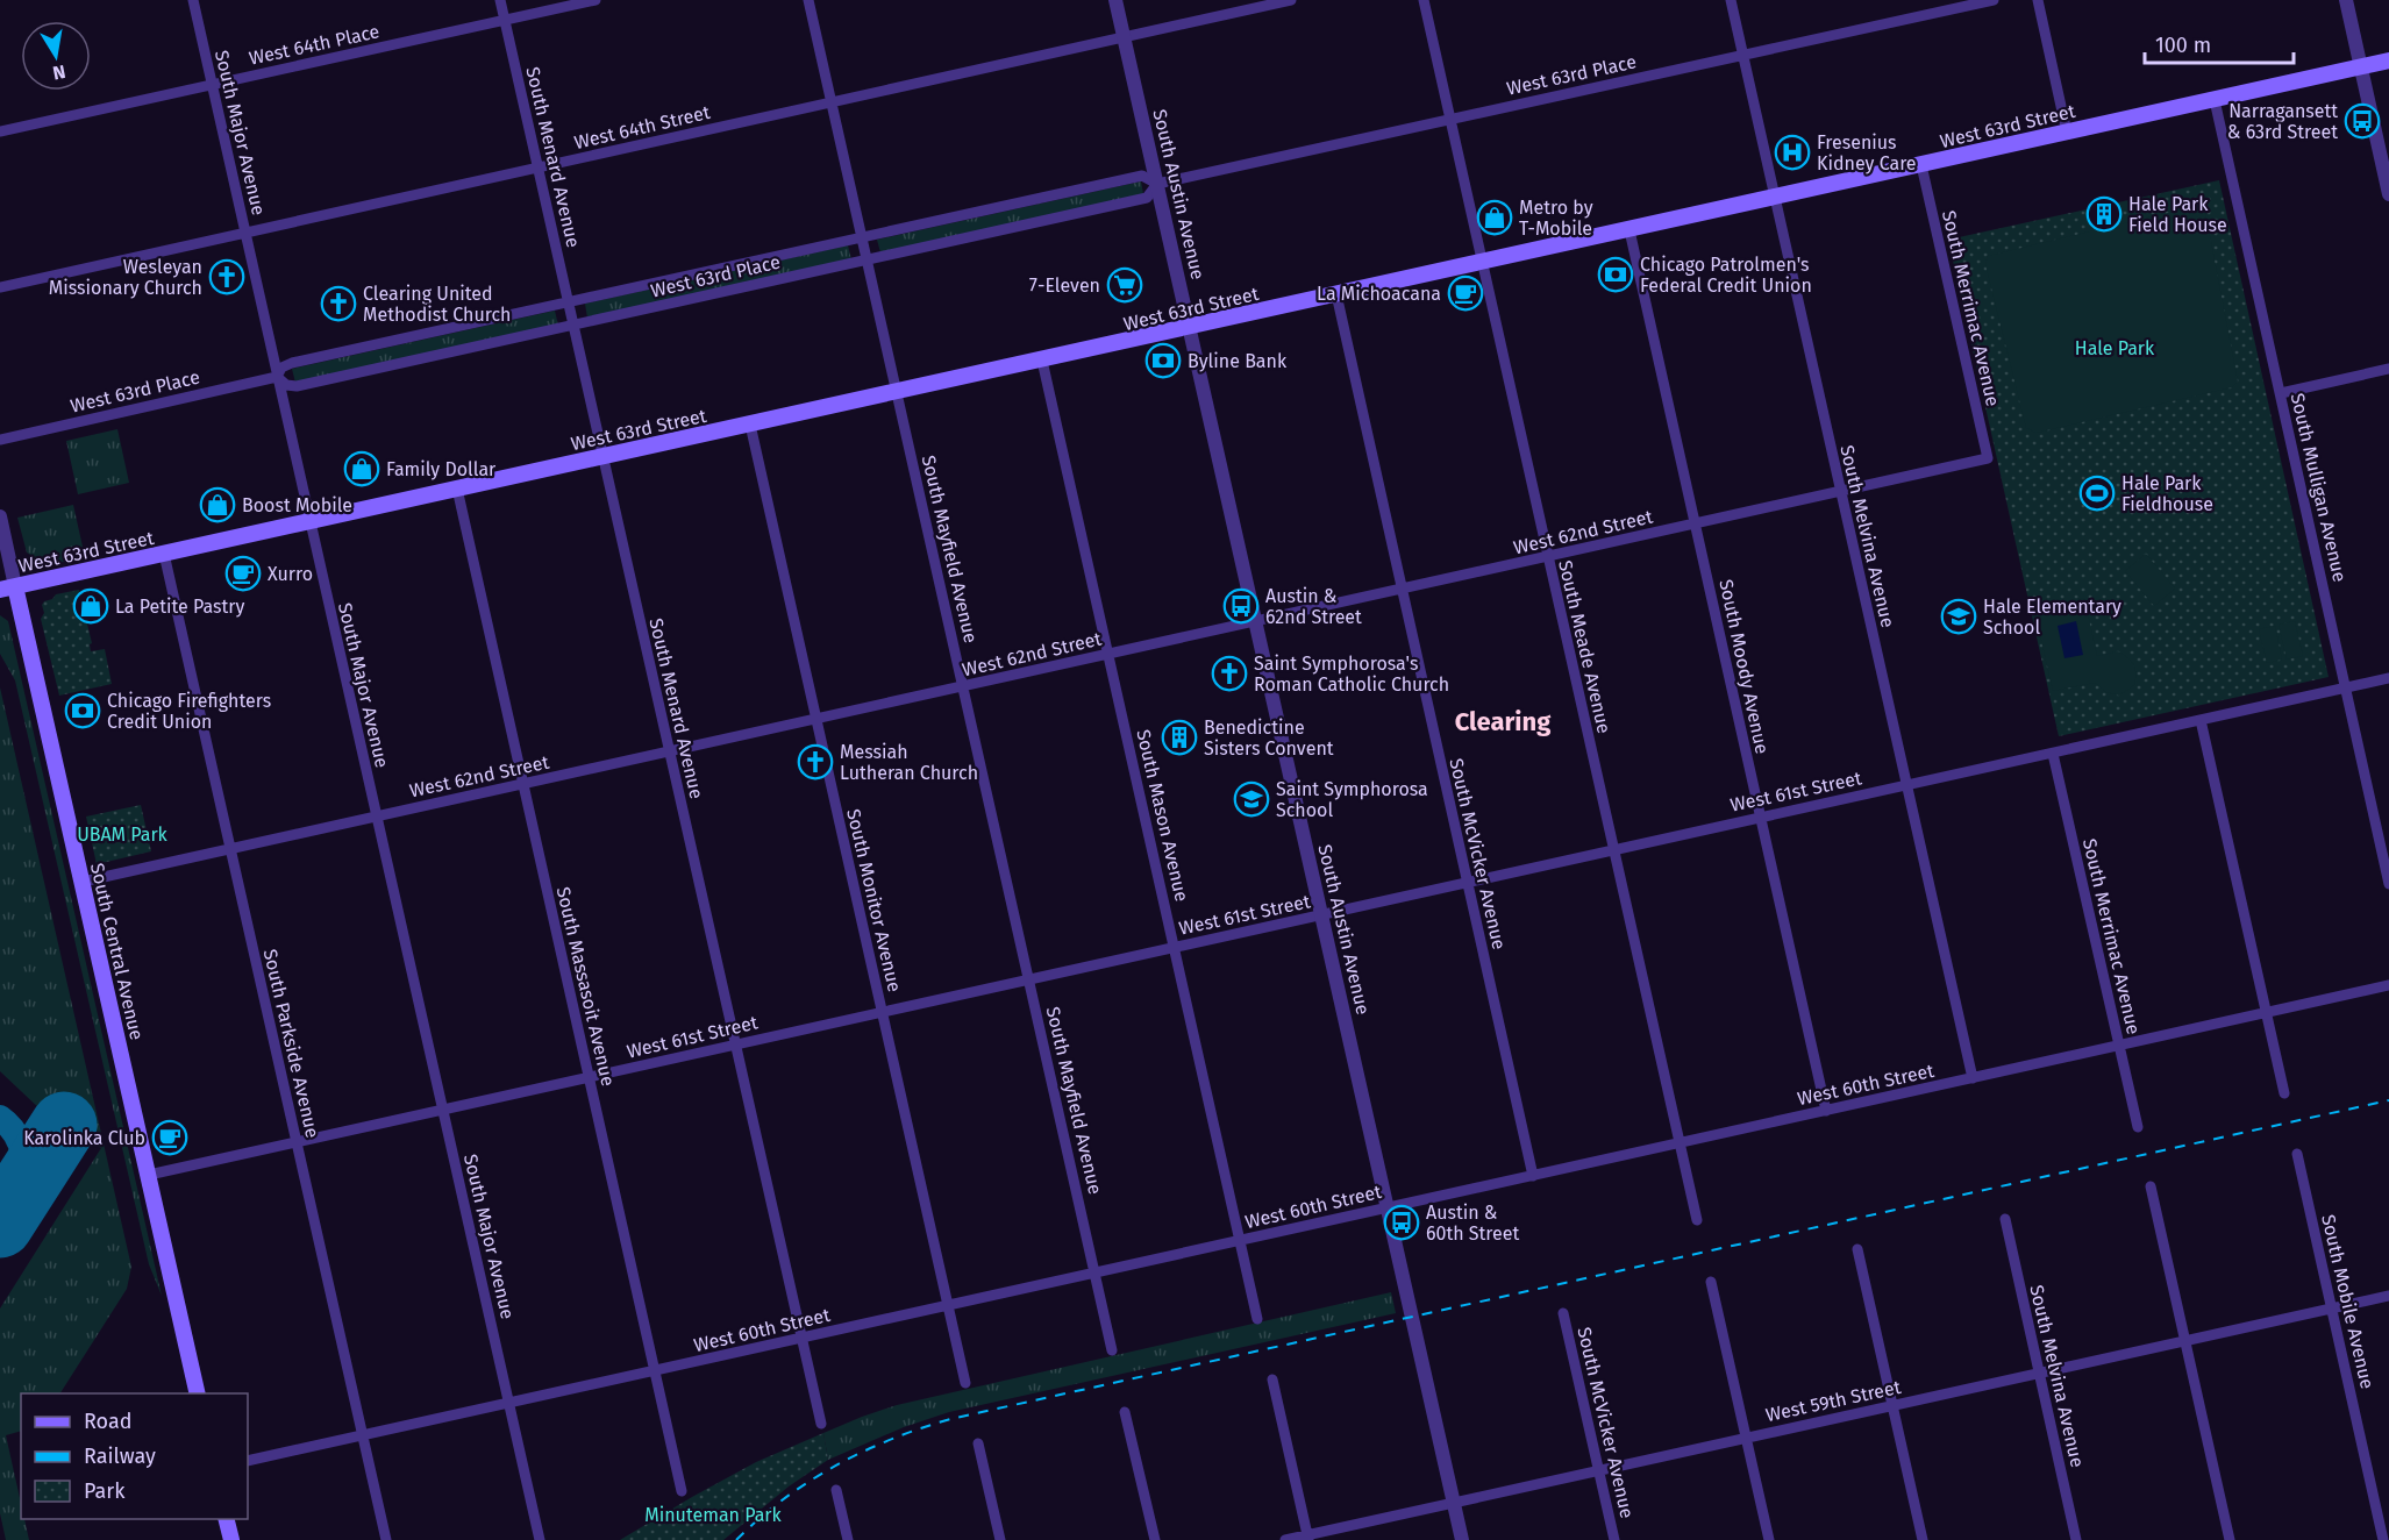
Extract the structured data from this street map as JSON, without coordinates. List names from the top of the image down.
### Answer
{
  "streets": {
    "main road": ["West 63rd Street", "South Central Avenue"],
    "street": [
      "West 64th Place",
      "West 63rd Place",
      "West 64th Street",
      "South Major Avenue",
      "South Menard Avenue",
      "South Austin Avenue",
      "South Merrimac Avenue",
      "South Mulligan Avenue",
      "West 62nd Street",
      "South Melvina Avenue",
      "South Mayfield Avenue",
      "South Meade Avenue",
      "South Moody Avenue",
      "West 61st Street",
      "South Mason Avenue",
      "South McVicker Avenue",
      "South Monitor Avenue",
      "South Massasoit Avenue",
      "South Parkside Avenue",
      "West 60th Street",
      "South Mobile Avenue",
      "West 59th Street"
    ]
  },
  "crossings": [
    ["West 64th Place", "South Major Avenue"],
    ["West 64th Place", "South Menard Avenue"],
    ["West 63rd Place", "South Major Avenue"],
    ["West 63rd Place", "South Menard Avenue"],
    ["West 63rd Place", "South Austin Avenue"],
    ["West 63rd Place", "South Melvina Avenue"],
    ["West 63rd Place", "South Mayfield Avenue"],
    ["West 63rd Place", "South Meade Avenue"],
    ["West 63rd Street", "South Major Avenue"],
    ["West 63rd Street", "South Menard Avenue"],
    ["West 63rd Street", "South Austin Avenue"],
    ["West 63rd Street", "South Merrimac Avenue"],
    ["West 63rd Street", "South Mulligan Avenue"],
    ["West 63rd Street", "South Melvina Avenue"],
    ["West 63rd Street", "South Mayfield Avenue"],
    ["West 63rd Street", "South Meade Avenue"],
    ["West 63rd Street", "South Moody Avenue"],
    ["West 63rd Street", "South Mason Avenue"],
    ["West 63rd Street", "South McVicker Avenue"],
    ["West 63rd Street", "South Monitor Avenue"],
    ["West 63rd Street", "South Central Avenue"],
    ["West 63rd Street", "South Massasoit Avenue"],
    ["West 63rd Street", "South Parkside Avenue"],
    ["West 64th Street", "South Major Avenue"],
    ["West 64th Street", "South Menard Avenue"],
    ["West 64th Street", "South Austin Avenue"],
    ["West 64th Street", "South Mayfield Avenue"],
    ["South Major Avenue", "West 62nd Street"],
    ["South Major Avenue", "West 61st Street"],
    ["South Major Avenue", "West 60th Street"],
    ["South Menard Avenue", "West 62nd Street"],
    ["South Menard Avenue", "West 61st Street"],
    ["South Menard Avenue", "West 60th Street"],
    ["South Austin Avenue", "West 62nd Street"],
    ["South Austin Avenue", "West 61st Street"],
    ["South Austin Avenue", "West 60th Street"],
    ["South Austin Avenue", "West 59th Street"],
    ["South Merrimac Avenue", "West 62nd Street"],
    ["South Merrimac Avenue", "West 61st Street"],
    ["South Merrimac Avenue", "West 60th Street"],
    ["South Mulligan Avenue", "West 61st Street"],
    ["West 62nd Street", "South Melvina Avenue"],
    ["West 62nd Street", "South Mayfield Avenue"],
    ["West 62nd Street", "South Meade Avenue"],
    ["West 62nd Street", "South Moody Avenue"],
    ["West 62nd Street", "South Mason Avenue"],
    ["West 62nd Street", "South McVicker Avenue"],
    ["West 62nd Street", "South Monitor Avenue"],
    ["West 62nd Street", "South Central Avenue"],
    ["West 62nd Street", "South Massasoit Avenue"],
    ["West 62nd Street", "South Parkside Avenue"],
    ["South Melvina Avenue", "West 61st Street"],
    ["South Melvina Avenue", "West 60th Street"],
    ["South Melvina Avenue", "West 59th Street"],
    ["South Mayfield Avenue", "West 61st Street"],
    ["South Mayfield Avenue", "West 60th Street"],
    ["South Meade Avenue", "West 61st Street"],
    ["South Meade Avenue", "West 60th Street"],
    ["South Moody Avenue", "West 61st Street"],
    ["South Moody Avenue", "West 60th Street"],
    ["West 61st Street", "South Mason Avenue"],
    ["West 61st Street", "South McVicker Avenue"],
    ["West 61st Street", "South Monitor Avenue"],
    ["West 61st Street", "South Central Avenue"],
    ["West 61st Street", "South Massasoit Avenue"],
    ["West 61st Street", "South Parkside Avenue"],
    ["South Mason Avenue", "West 60th Street"],
    ["South McVicker Avenue", "West 60th Street"],
    ["South McVicker Avenue", "West 59th Street"],
    ["South Monitor Avenue", "West 60th Street"],
    ["South Massasoit Avenue", "West 60th Street"],
    ["South Parkside Avenue", "West 60th Street"],
    ["South Mobile Avenue", "West 59th Street"]
  ],
  "districts": ["Clearing"],
  "parks": ["Hale Park", "UBAM Park", "Minuteman Park"],
  "places": {
    "bus stop": ["Narragansett & 63rd Street", "Austin & 62nd Street", "Austin & 60th Street"],
    "hospital": ["Fresenius Kidney Care"],
    "building": ["Hale Park Field House", "Benedictine Sisters Convent"],
    "shop": [
      "Metro by T-Mobile",
      "Family Dollar",
      "Boost Mobile",
      "La Petite Pastry"
    ],
    "bank": ["Chicago Patrolmen's Federal Credit Union", "Byline Bank", "Chicago Firefighters Credit Union"],
    "church": [
      "Wesleyan Missionary Church",
      "Clearing United Methodist Church",
      "Saint Symphorosa's Roman Catholic Church",
      "Messiah Lutheran Church"
    ],
    "supermarket": ["7-Eleven"],
    "cafe": ["La Michoacana", "Xurro", "Karolinka Club"],
    "sports": ["Hale Park Fieldhouse"],
    "school or university": ["Hale Elementary School", "Saint Symphorosa School"]
  },
  "legend": ["Road", "Railway", "Park"],
  "scale_bar": "100 m",
  "north": "bottom"
}
